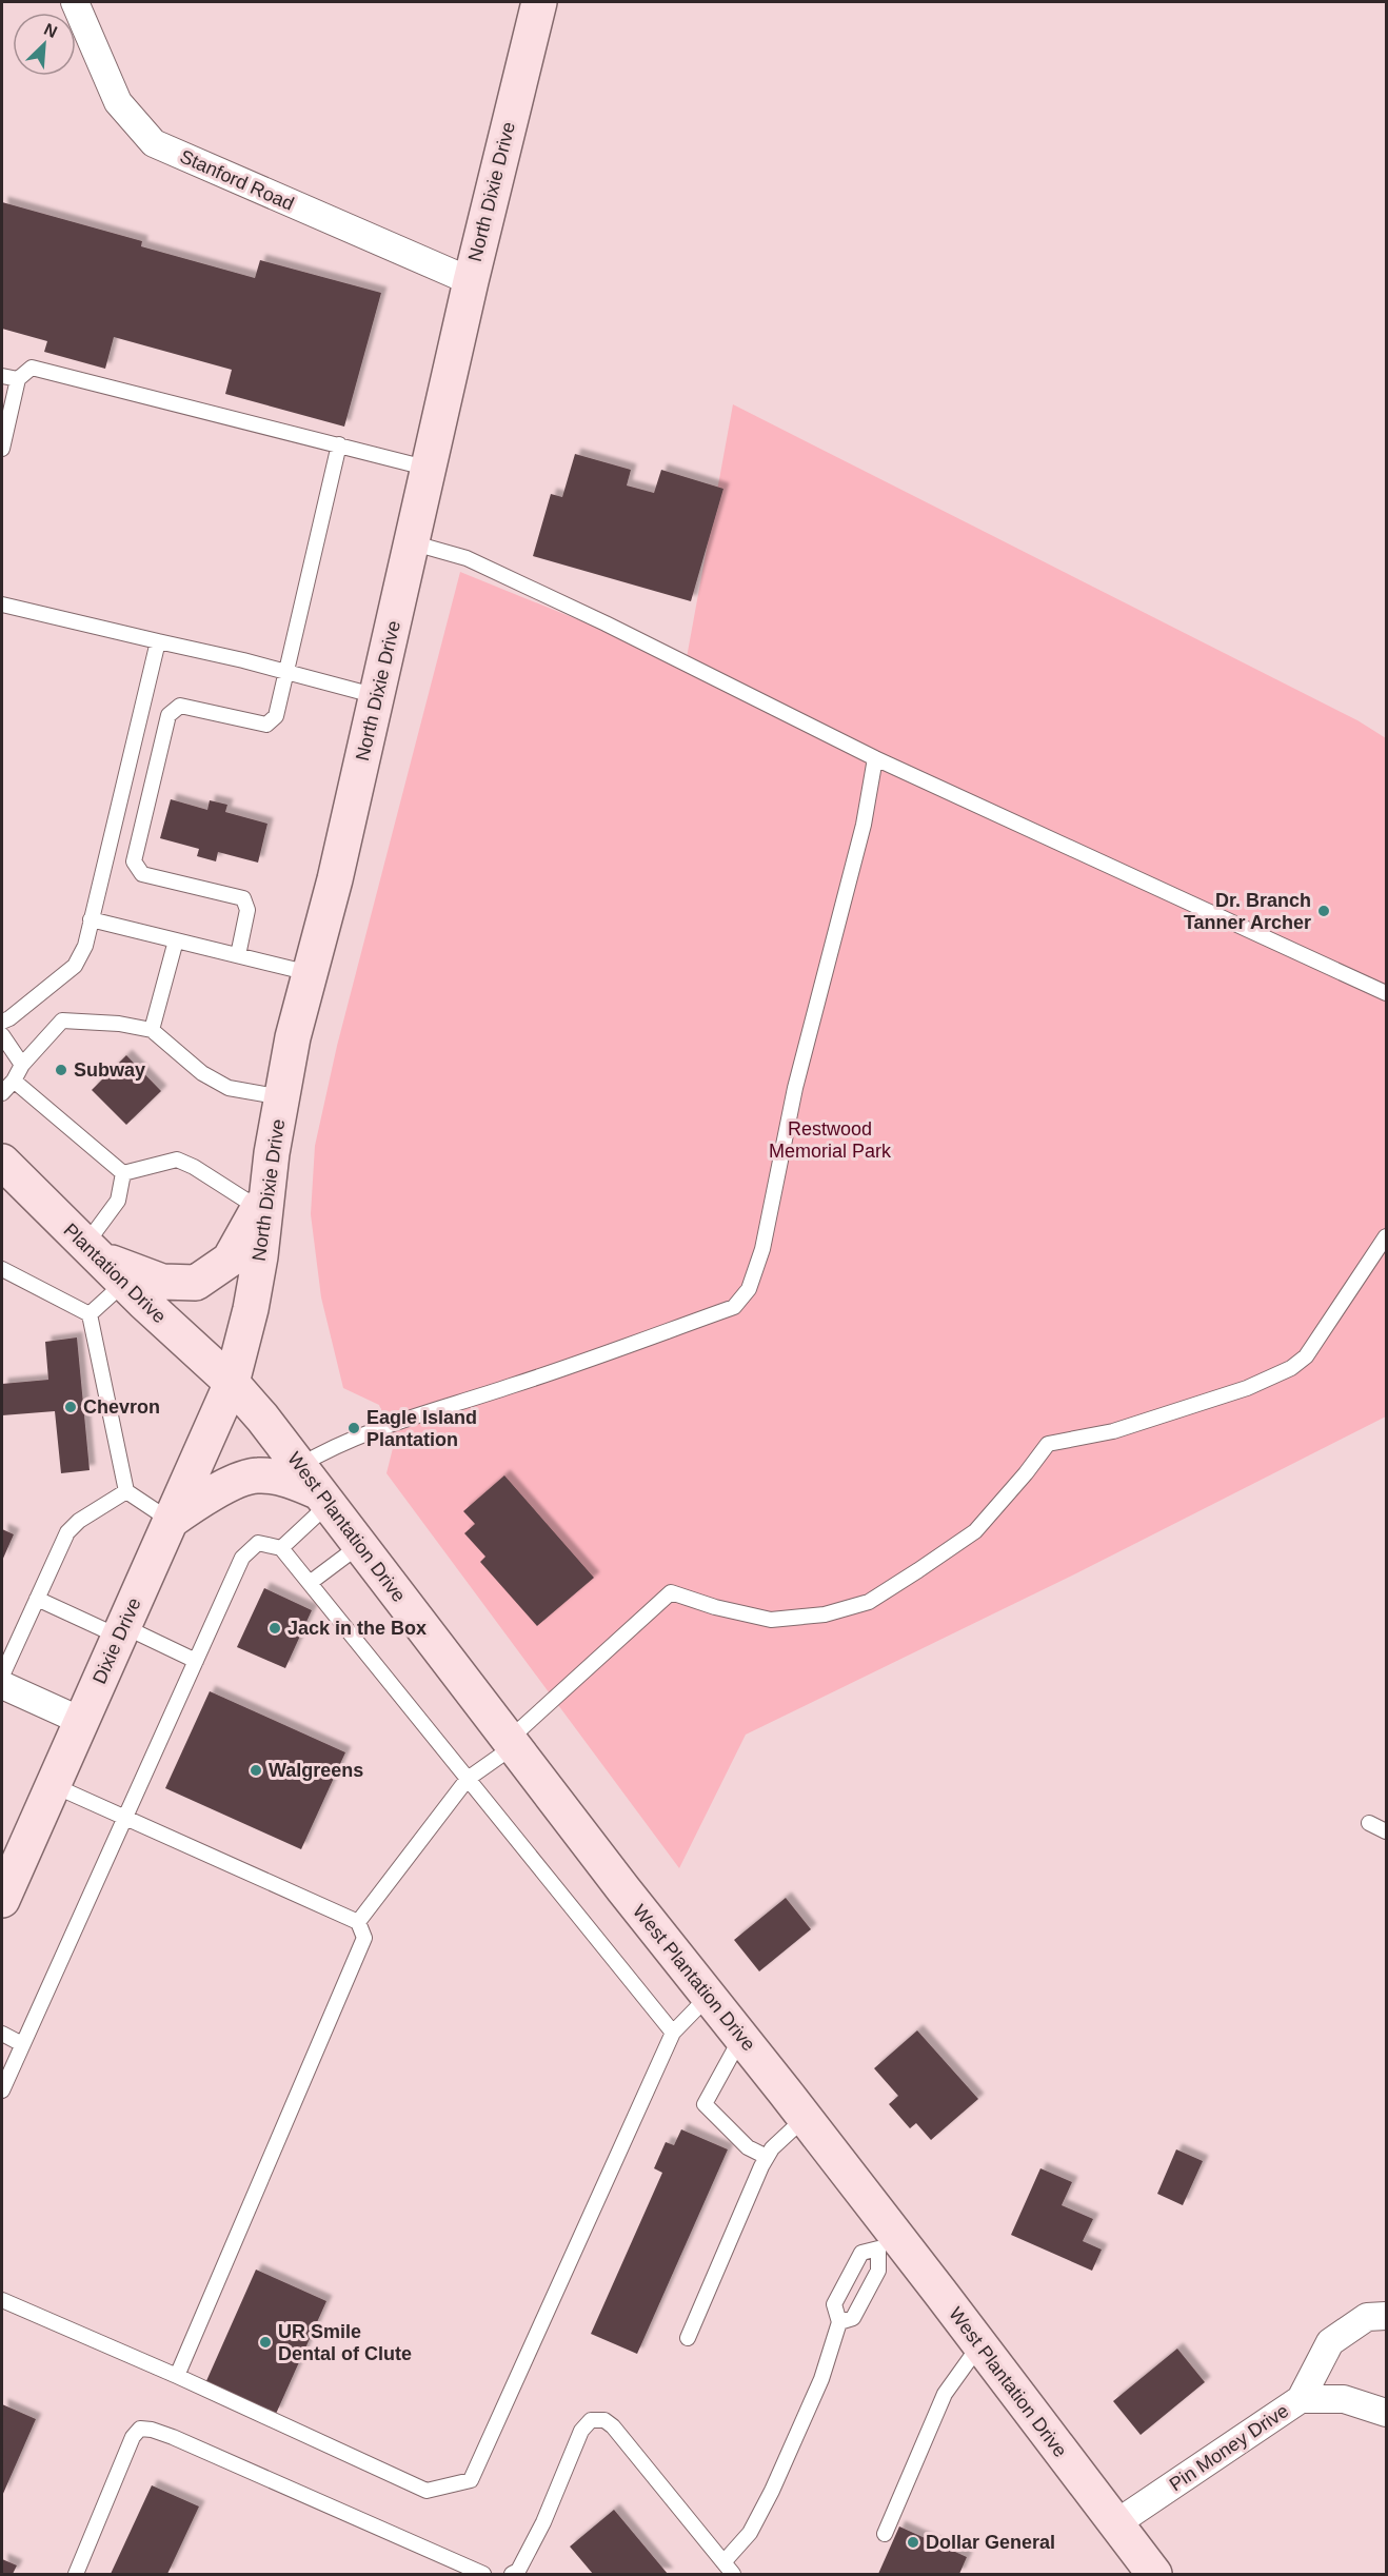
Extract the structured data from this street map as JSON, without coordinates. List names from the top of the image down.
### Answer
{
  "streets": {
    "main road": [
      "North Dixie Drive",
      "Plantation Drive",
      "West Plantation Drive",
      "Dixie Drive"
    ],
    "street": ["Stanford Road", "Pin Money Drive"]
  },
  "crossings": [
    ["Stanford Road", "North Dixie Drive"],
    ["North Dixie Drive", "Plantation Drive"],
    ["North Dixie Drive", "West Plantation Drive"],
    ["North Dixie Drive", "Dixie Drive"],
    ["Plantation Drive", "West Plantation Drive"],
    ["Plantation Drive", "Dixie Drive"],
    ["West Plantation Drive", "Dixie Drive"],
    ["West Plantation Drive", "Pin Money Drive"]
  ],
  "parks": ["Restwood Memorial Park"],
  "places": [
    "Dr. Branch Tanner Archer",
    "Subway",
    "Chevron",
    "Eagle Island Plantation",
    "Jack in the Box",
    "Walgreens",
    "UR Smile Dental of Clute",
    "Dollar General"
  ],
  "north": "top right"
}
